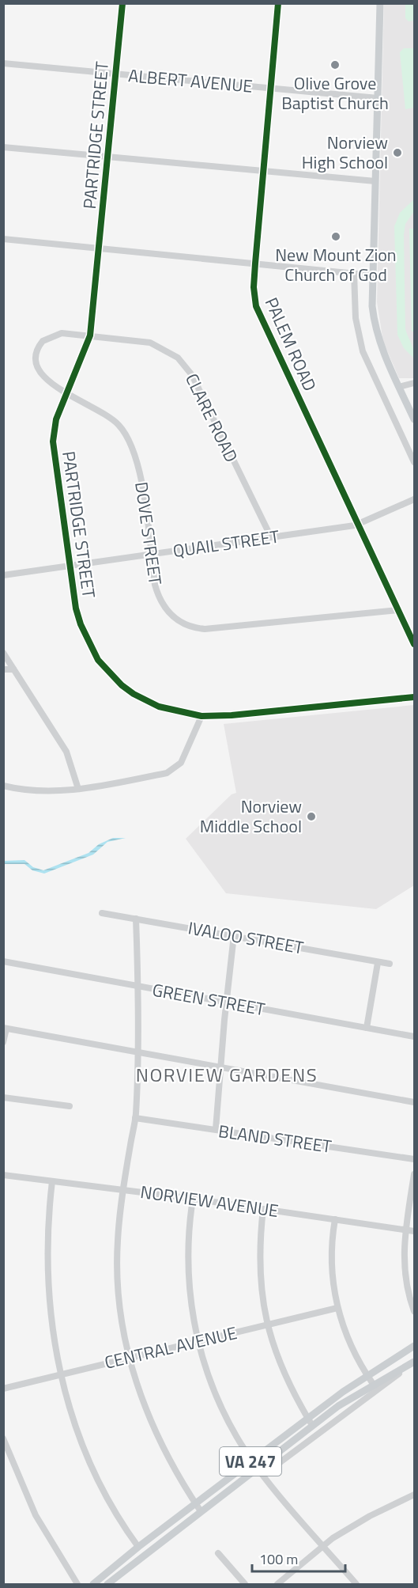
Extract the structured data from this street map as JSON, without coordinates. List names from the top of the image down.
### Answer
{
  "streets": {
    "main road": ["VA 247"],
    "street": [
      "ALBERT AVENUE",
      "PARTRIDGE STREET",
      "PALEM ROAD",
      "CLARE ROAD",
      "DOVE STREET",
      "QUAIL STREET",
      "IVALOO STREET",
      "GREEN STREET",
      "BLAND STREET",
      "NORVIEW AVENUE",
      "CENTRAL AVENUE"
    ]
  },
  "crossings": [
    ["ALBERT AVENUE", "PARTRIDGE STREET"],
    ["ALBERT AVENUE", "PALEM ROAD"],
    ["PARTRIDGE STREET", "CLARE ROAD"],
    ["PARTRIDGE STREET", "DOVE STREET"],
    ["PARTRIDGE STREET", "QUAIL STREET"],
    ["PALEM ROAD", "DOVE STREET"],
    ["PALEM ROAD", "QUAIL STREET"],
    ["CLARE ROAD", "DOVE STREET"],
    ["CLARE ROAD", "QUAIL STREET"],
    ["DOVE STREET", "QUAIL STREET"]
  ],
  "districts": ["NORVIEW GARDENS"],
  "places": [
    "Olive Grove Baptist Church",
    "Norview High School",
    "New Mount Zion Church of God",
    "Norview Middle School"
  ],
  "scale_bar": "100 m"
}
